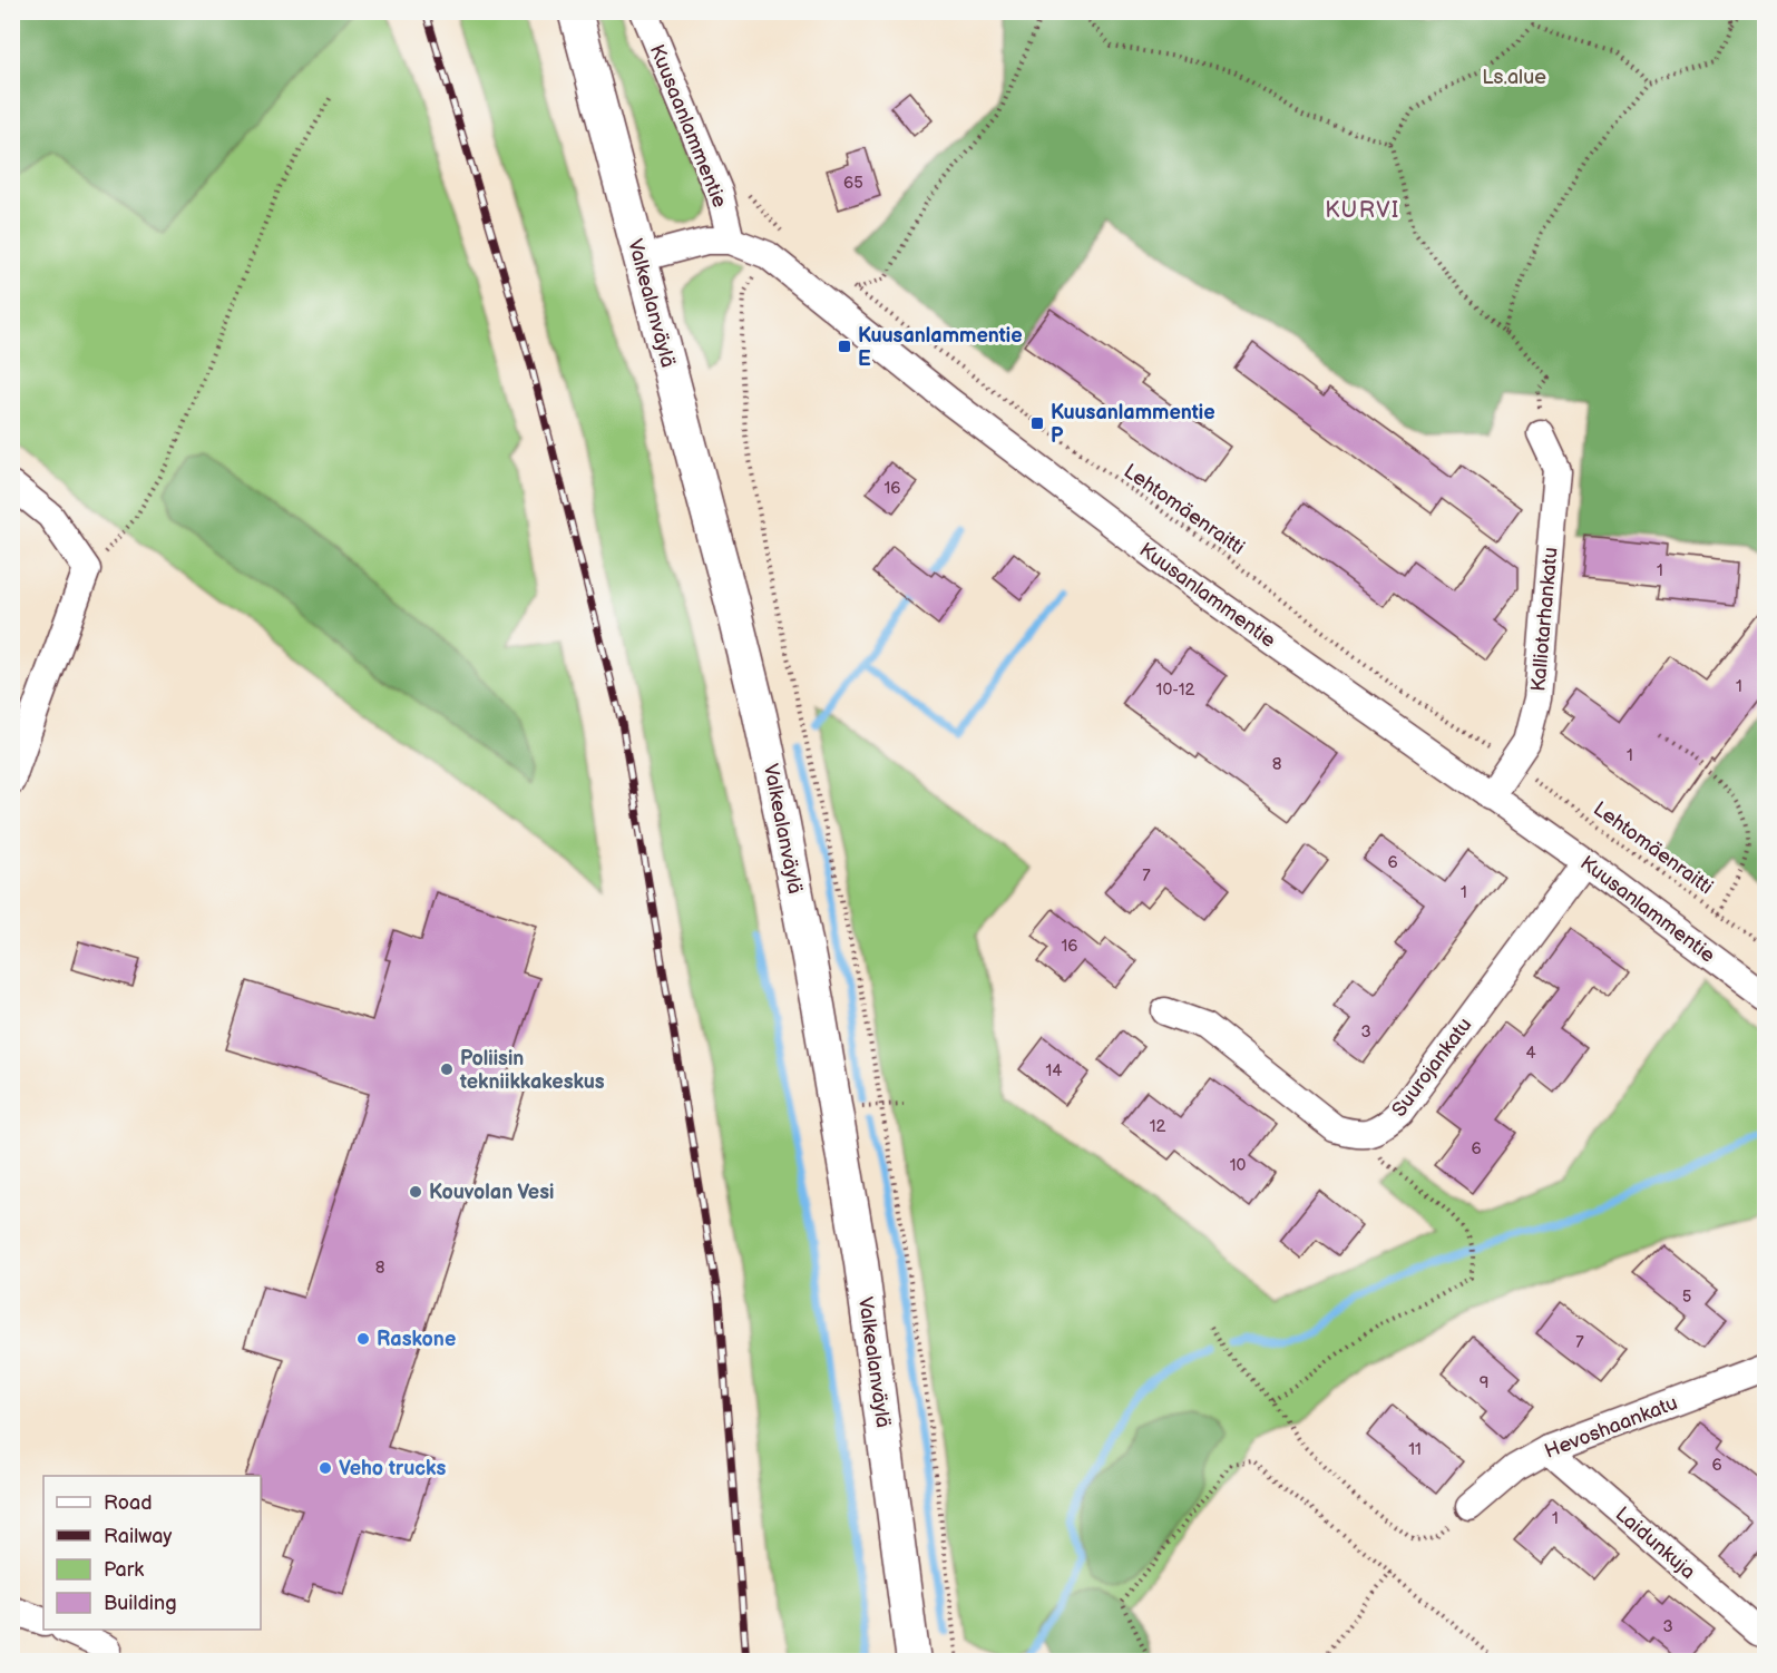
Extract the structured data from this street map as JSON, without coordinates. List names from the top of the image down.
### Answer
{
  "streets": {
    "main road": ["Valkealanväylä"],
    "street": [
      "Kuusaanlammentie",
      "Kuusanlammentie",
      "Kalliotarhankatu",
      "Suurojankatu",
      "Hevoshaankatu",
      "Laidunkuja"
    ],
    "path": ["Lehtomäenraitti"]
  },
  "crossings": [
    ["Kuusaanlammentie", "Kuusanlammentie"],
    ["Valkealanväylä", "Kuusanlammentie"],
    ["Kuusanlammentie", "Kalliotarhankatu"],
    ["Kuusanlammentie", "Suurojankatu"],
    ["Hevoshaankatu", "Laidunkuja"]
  ],
  "districts": ["KURVI"],
  "parks": ["Ls.alue"],
  "places": {
    "transit": ["Kuusanlammentie E", "Kuusanlammentie P"],
    "other": [
      "Poliisin tekniikkakeskus",
      "Kouvolan Vesi",
      "Raskone",
      "Veho trucks"
    ]
  },
  "house_numbers": [
    "65",
    "16",
    "1",
    "1",
    "10-12",
    "1",
    "8",
    "6",
    "7",
    "1",
    "16",
    "3",
    "4",
    "14",
    "12",
    "6",
    "10",
    "8",
    "5",
    "7",
    "9",
    "11",
    "6",
    "1",
    "3"
  ],
  "legend": [
    "Road",
    "Railway",
    "Park",
    "Building"
  ]
}
